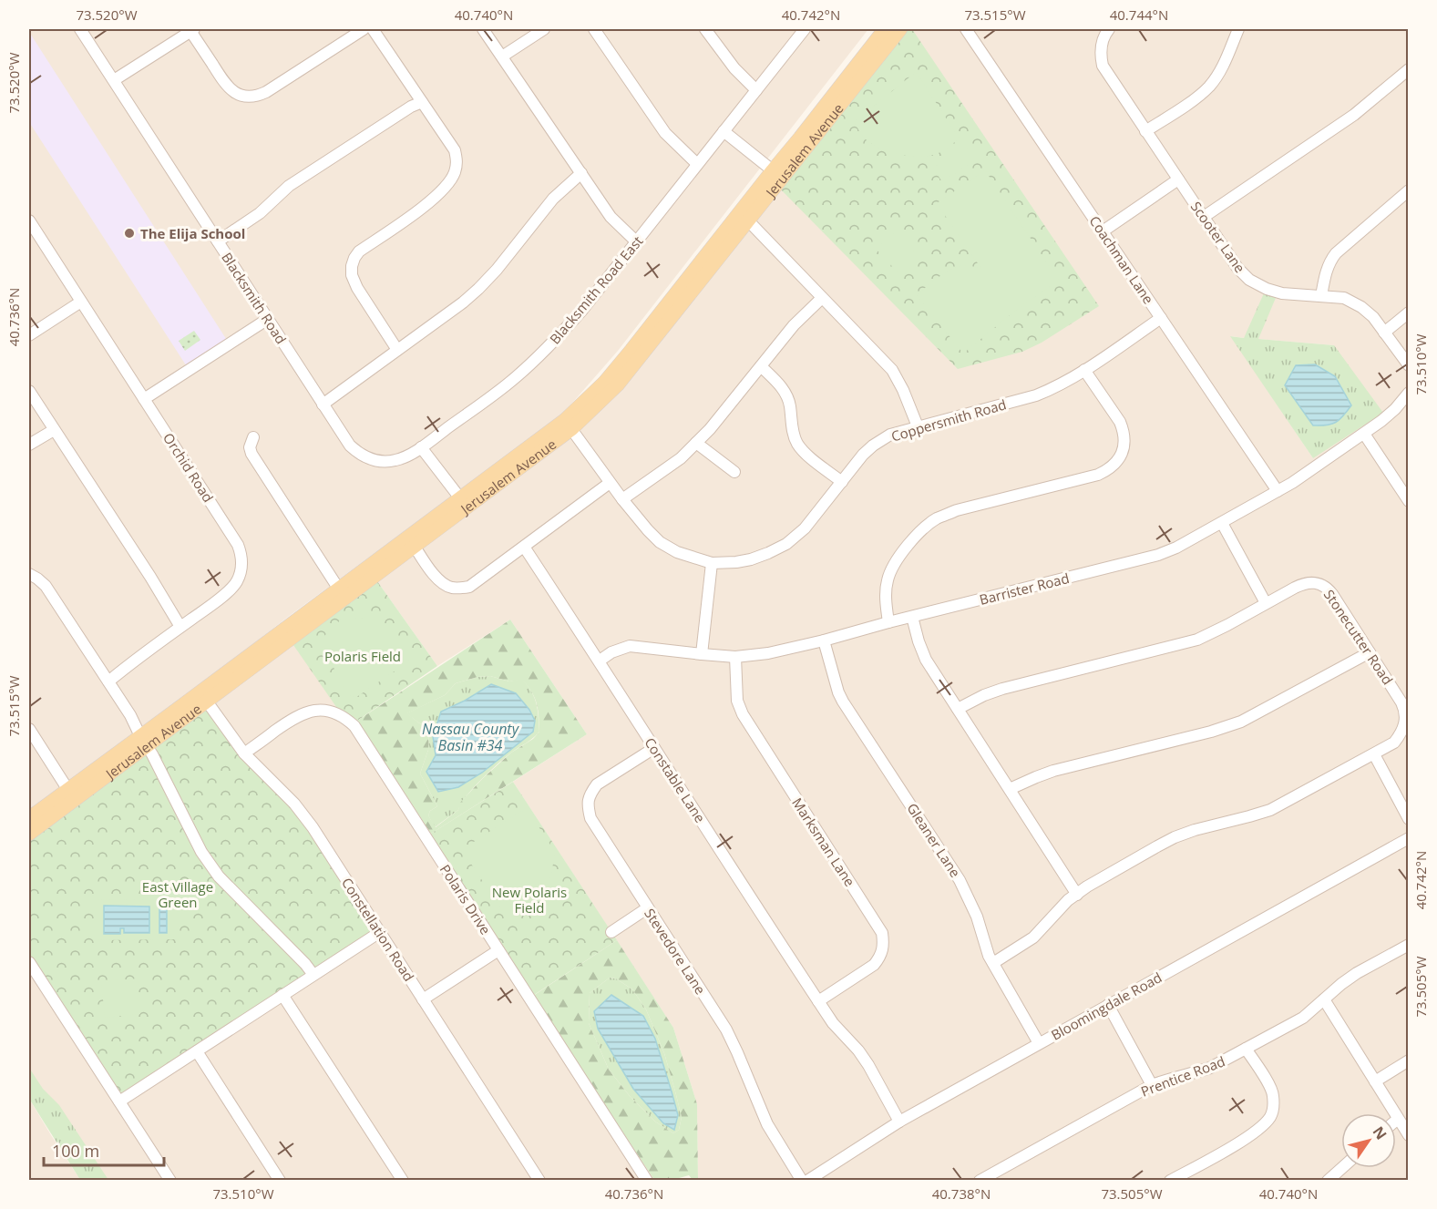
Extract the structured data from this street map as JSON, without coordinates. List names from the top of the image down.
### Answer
{
  "streets": {
    "main road": ["Jerusalem Avenue"],
    "street": [
      "Scooter Lane",
      "Coachman Lane",
      "Blacksmith Road East",
      "Blacksmith Road",
      "Coppersmith Road",
      "Orchid Road",
      "Barrister Road",
      "Stonecutter Road",
      "Constable Lane",
      "Gleaner Lane",
      "Marksman Lane",
      "Polaris Drive",
      "Constellation Road",
      "Stevedore Lane",
      "Bloomingdale Road",
      "Prentice Road"
    ]
  },
  "crossings": [
    ["Jerusalem Avenue", "Coppersmith Road"],
    ["Jerusalem Avenue", "Constellation Road"],
    ["Coachman Lane", "Coppersmith Road"],
    ["Coachman Lane", "Barrister Road"],
    ["Blacksmith Road East", "Blacksmith Road"],
    ["Barrister Road", "Constable Lane"],
    ["Barrister Road", "Gleaner Lane"],
    ["Barrister Road", "Marksman Lane"],
    ["Stonecutter Road", "Gleaner Lane"],
    ["Constable Lane", "Marksman Lane"],
    ["Constable Lane", "Stevedore Lane"],
    ["Constable Lane", "Bloomingdale Road"],
    ["Gleaner Lane", "Bloomingdale Road"],
    ["Polaris Drive", "Constellation Road"]
  ],
  "water": ["Nassau County Basin #34"],
  "parks": ["Polaris Field", "East Village Green", "New Polaris Field"],
  "places": ["The Elija School"],
  "scale_bar": "100 m",
  "north": "top right",
  "coordinates": [
    "73.520°W",
    "40.740°N",
    "40.742°N",
    "73.515°W",
    "40.744°N",
    "40.736°N",
    "73.510°W",
    "73.505°W",
    "40.738°N"
  ]
}
